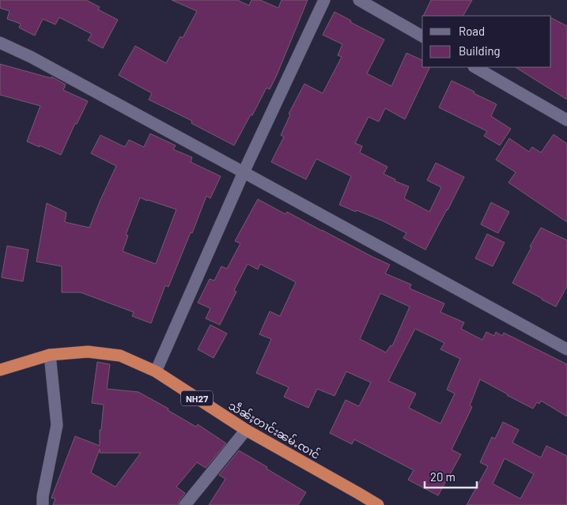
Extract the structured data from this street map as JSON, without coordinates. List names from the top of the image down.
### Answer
{
  "streets": {
    "highway": ["NH27", "သဵၼ်ႈတၢင်းၼမ်ႉၸၢင်"]
  },
  "legend": ["Road", "Building"],
  "scale_bar": "20 m"
}
